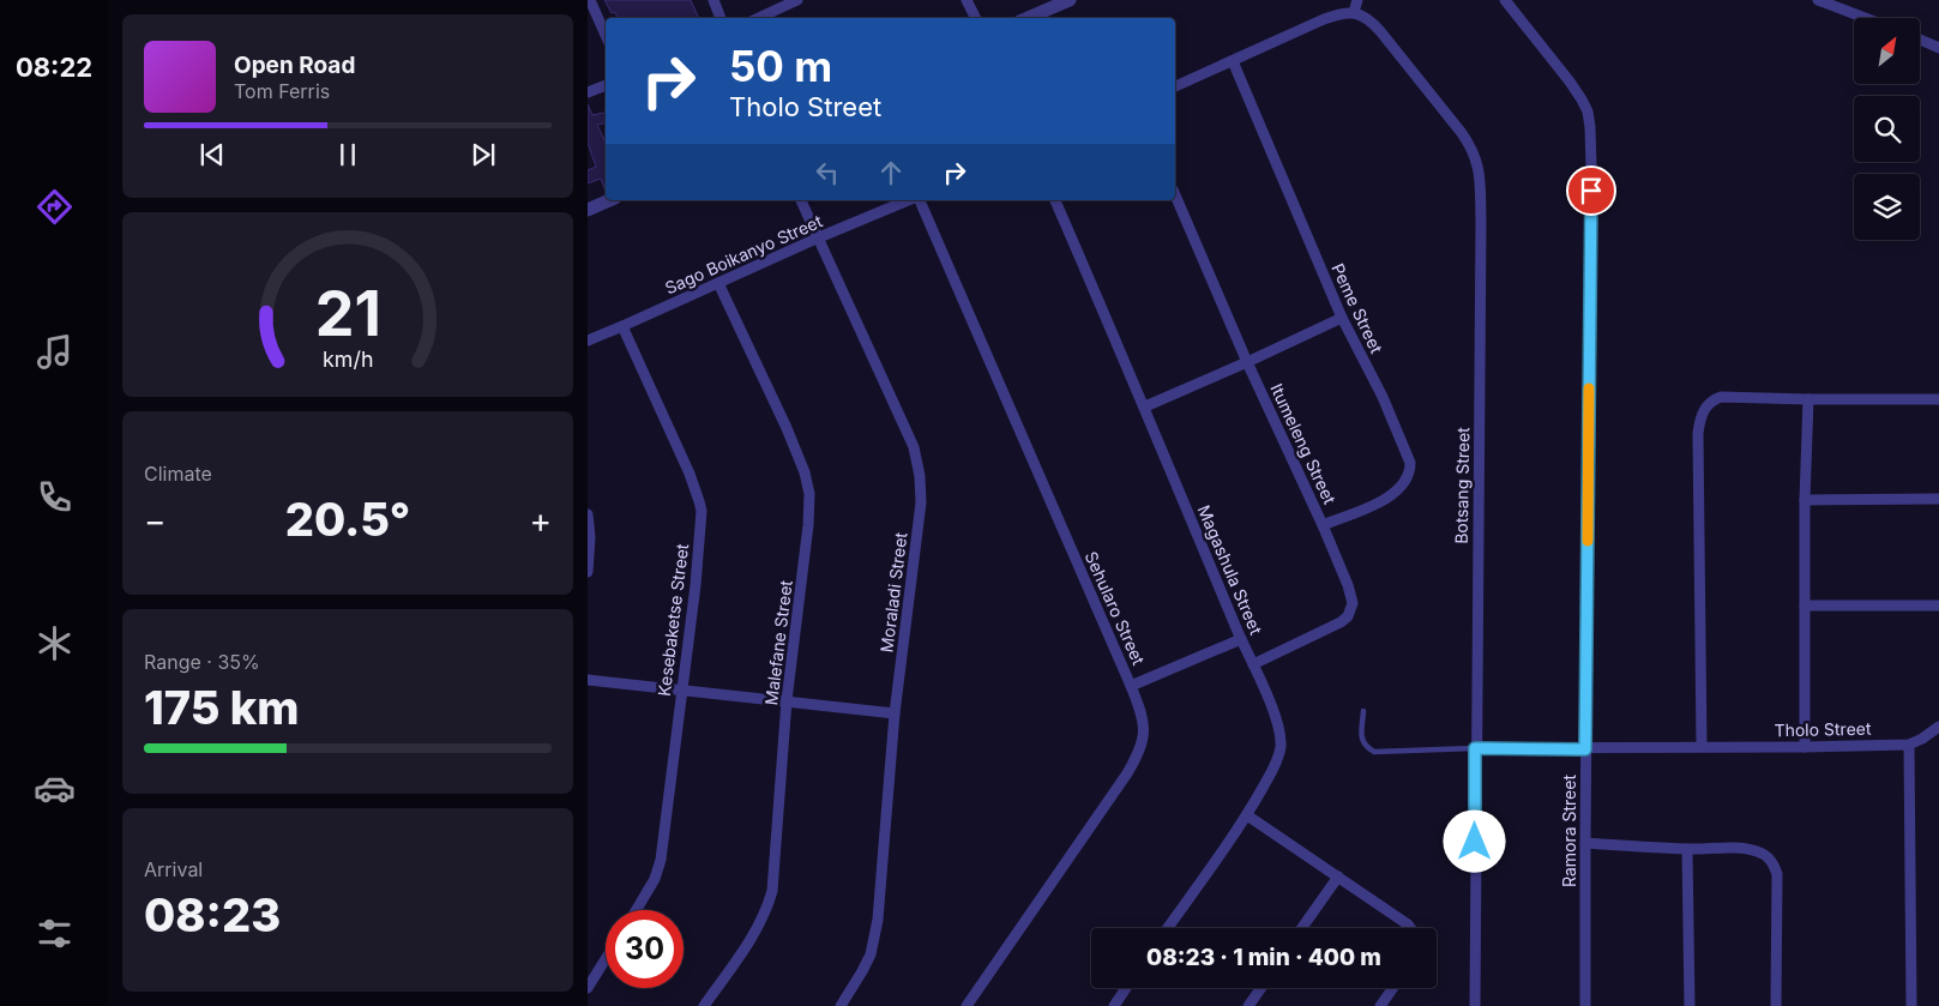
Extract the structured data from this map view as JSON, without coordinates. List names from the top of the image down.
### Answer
{
  "streets": {
    "street": [
      "Sago Boikanyo Street",
      "Peme Street",
      "Itumeleng Street",
      "Botsang Street",
      "Magashula Street",
      "Moraladi Street",
      "Sehularo Street",
      "Kesebaketse Street",
      "Malefane Street",
      "Tholo Street",
      "Ramora Street"
    ]
  },
  "crossings": [
    ["Sago Boikanyo Street", "Moraladi Street"],
    ["Sago Boikanyo Street", "Kesebaketse Street"],
    ["Sago Boikanyo Street", "Malefane Street"],
    ["Peme Street", "Itumeleng Street"],
    ["Itumeleng Street", "Magashula Street"],
    ["Botsang Street", "Tholo Street"],
    ["Tholo Street", "Ramora Street"]
  ],
  "north": "top right",
  "page": {
    "tabs": "08:22",
    "turn": ["50 m", "Tholo Street"],
    "song": ["Open Road", "Tom Ferris"],
    "tile": [
      "Climate",
      ["Range · 35%", "175 km"],
      ["Arrival", "08:23"]
    ],
    "heat": ["−", "20.5°", "+"],
    "limit": "30",
    "trip": "08:23 · 1 min · 400 m",
    "gauge": ["21", "km/h"]
  }
}
